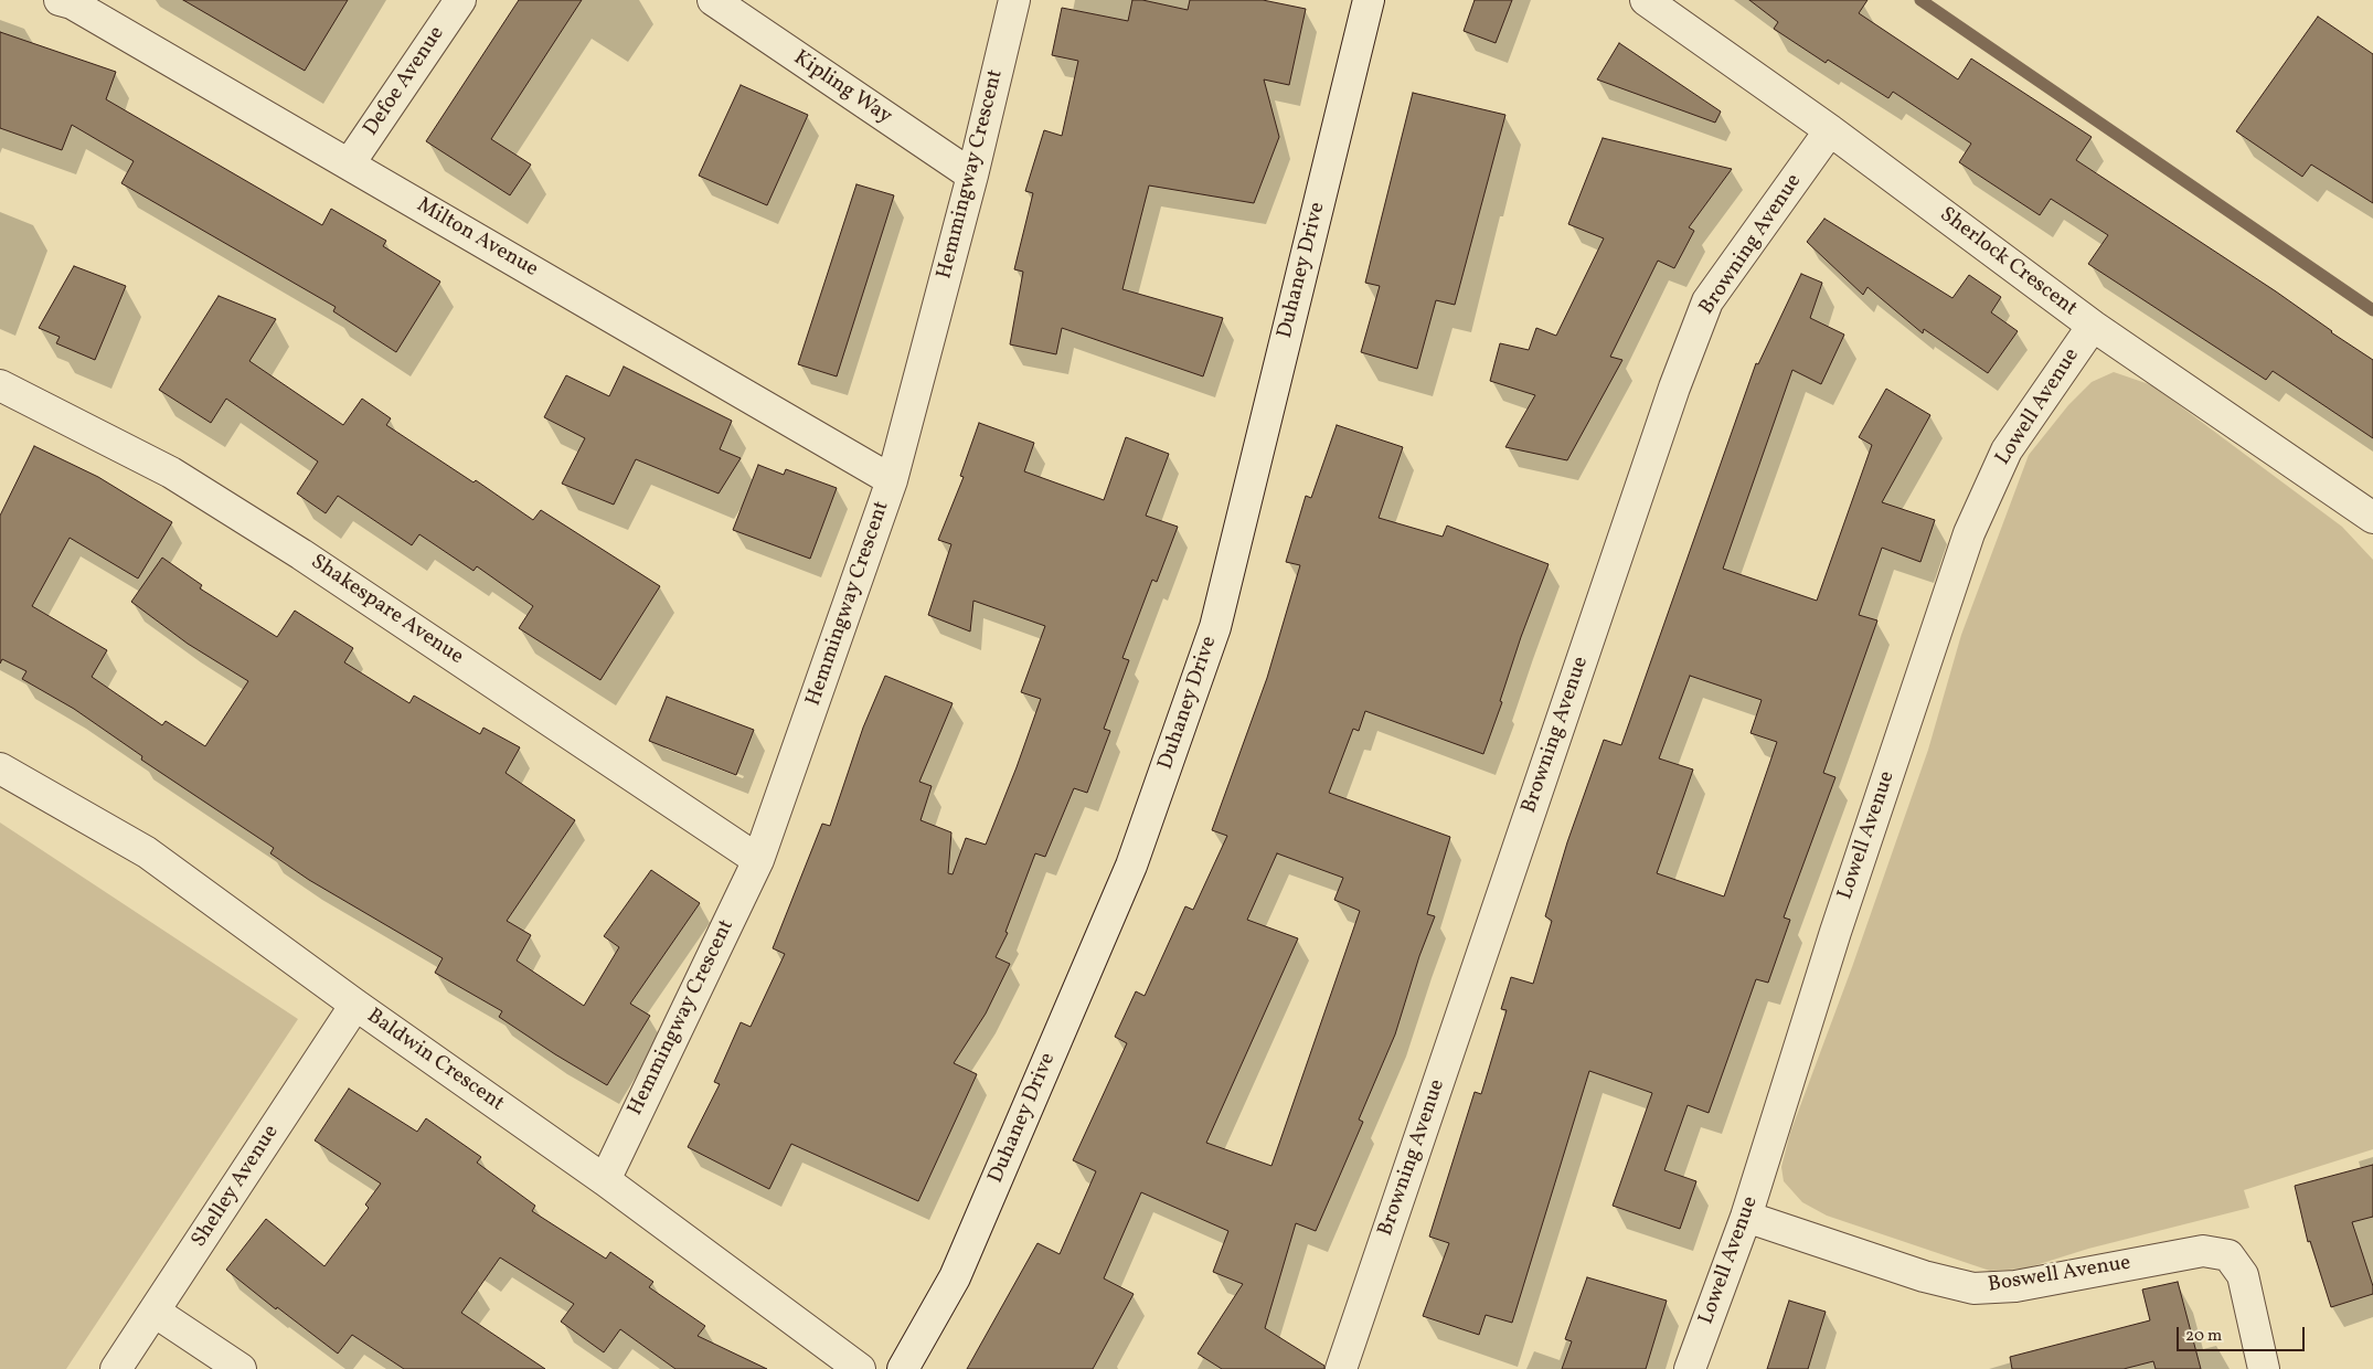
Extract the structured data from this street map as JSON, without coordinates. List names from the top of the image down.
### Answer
{
  "streets": {
    "street": [
      "Defoe Avenue",
      "Kipling Way",
      "Hemmingway Crescent",
      "Milton Avenue",
      "Browning Avenue",
      "Sherlock Crescent",
      "Duhaney Drive",
      "Lowell Avenue",
      "Shakespare Avenue",
      "Baldwin Crescent",
      "Shelley Avenue",
      "Boswell Avenue"
    ]
  },
  "crossings": [
    ["Defoe Avenue", "Milton Avenue"],
    ["Kipling Way", "Hemmingway Crescent"],
    ["Hemmingway Crescent", "Milton Avenue"],
    ["Hemmingway Crescent", "Shakespare Avenue"],
    ["Hemmingway Crescent", "Baldwin Crescent"],
    ["Browning Avenue", "Sherlock Crescent"],
    ["Sherlock Crescent", "Lowell Avenue"],
    ["Lowell Avenue", "Boswell Avenue"],
    ["Baldwin Crescent", "Shelley Avenue"]
  ],
  "scale_bar": "20 m"
}
